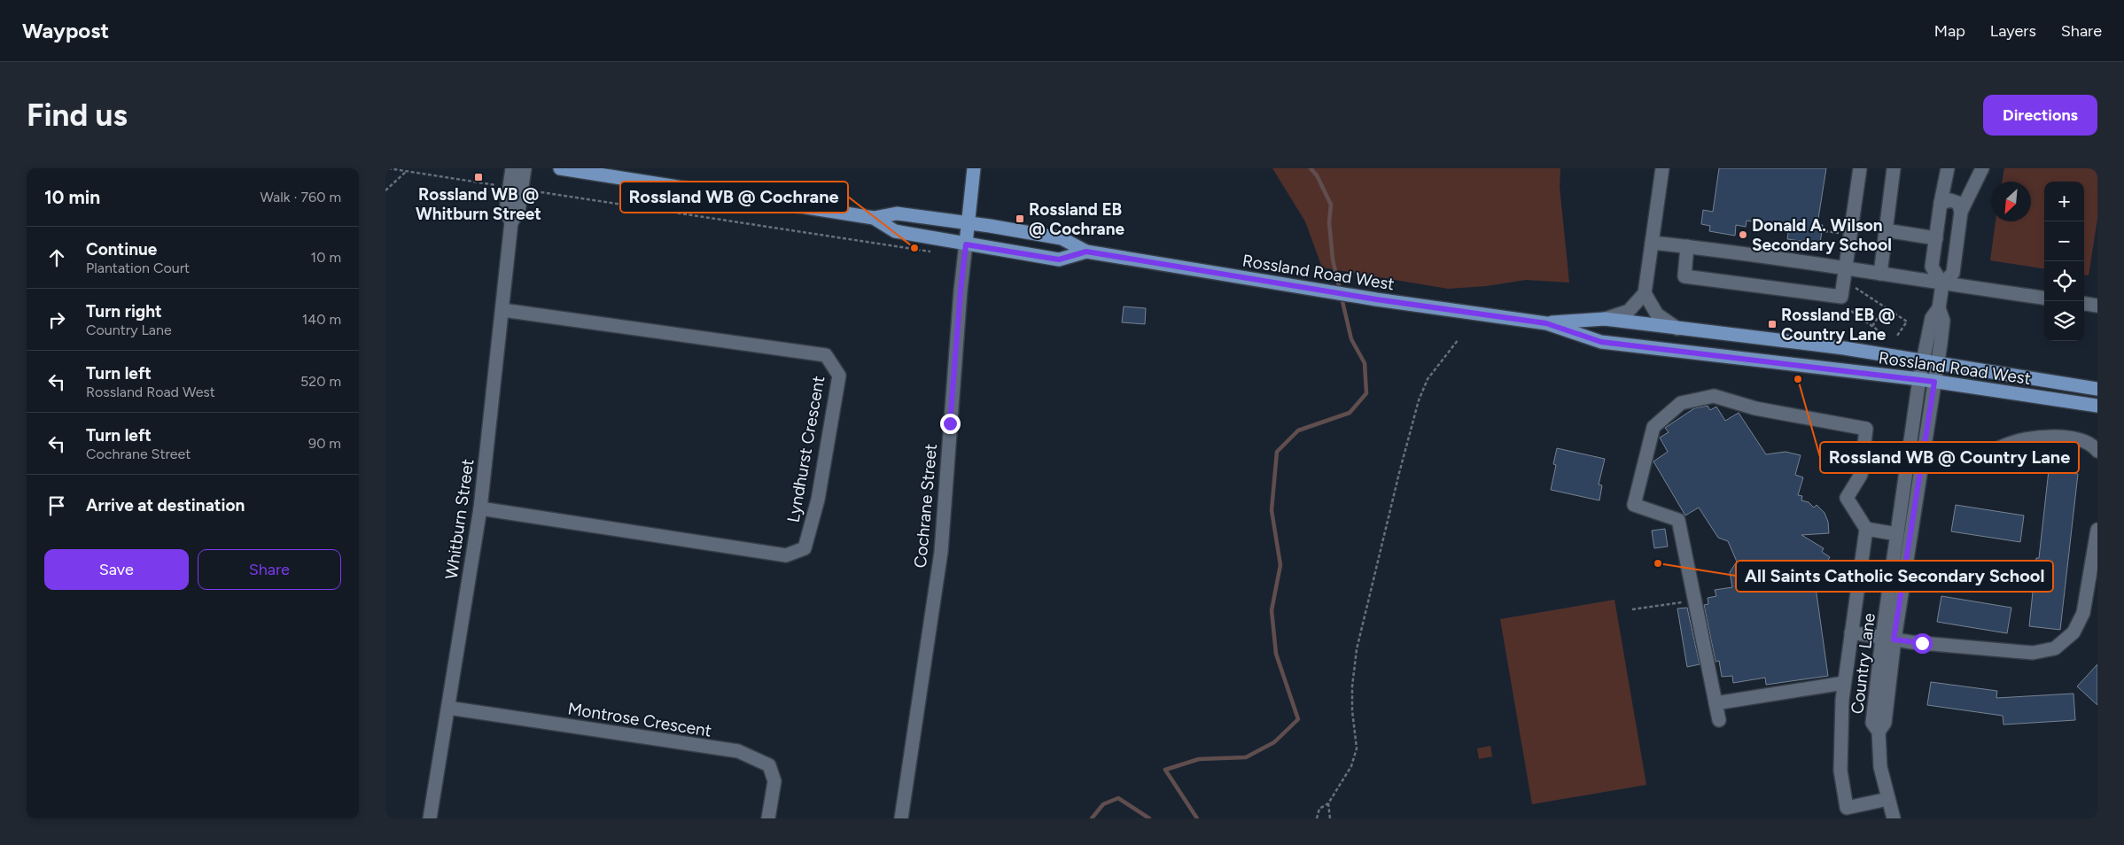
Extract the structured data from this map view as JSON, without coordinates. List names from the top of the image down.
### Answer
{
  "streets": {
    "main road": ["Rossland Road West", "Cochrane Street"],
    "street": [
      "Lyndhurst Crescent",
      "Whitburn Street",
      "Country Lane",
      "Montrose Crescent"
    ]
  },
  "crossings": [
    ["Rossland Road West", "Cochrane Street"],
    ["Rossland Road West", "Country Lane"],
    ["Lyndhurst Crescent", "Whitburn Street"],
    ["Whitburn Street", "Montrose Crescent"]
  ],
  "places": {
    "transit": ["Rossland WB @ Whitburn Street", "Rossland EB @ Cochrane", "Rossland EB @ Country Lane"],
    "other": [
      "Donald A. Wilson Secondary School",
      "Rossland WB @ Cochrane",
      "Rossland WB @ Country Lane",
      "All Saints Catholic Secondary School"
    ]
  },
  "north": "bottom left",
  "page": {
    "header": "Waypost",
    "nav": ["Map", "Layers", "Share"],
    "buttons": [
      "Directions",
      ["Save", "Share"]
    ],
    "title": "Find us",
    "heading": ["10 min", "Walk · 760 m"],
    "map_buttons": ["+", "−"],
    "list": [
      ["Continue", "Plantation Court", "10 m"],
      ["Turn right", "Country Lane", "140 m"],
      ["Turn left", "Rossland Road West", "520 m"],
      ["Turn left", "Cochrane Street", "90 m"],
      "Arrive at destination"
    ]
  }
}
